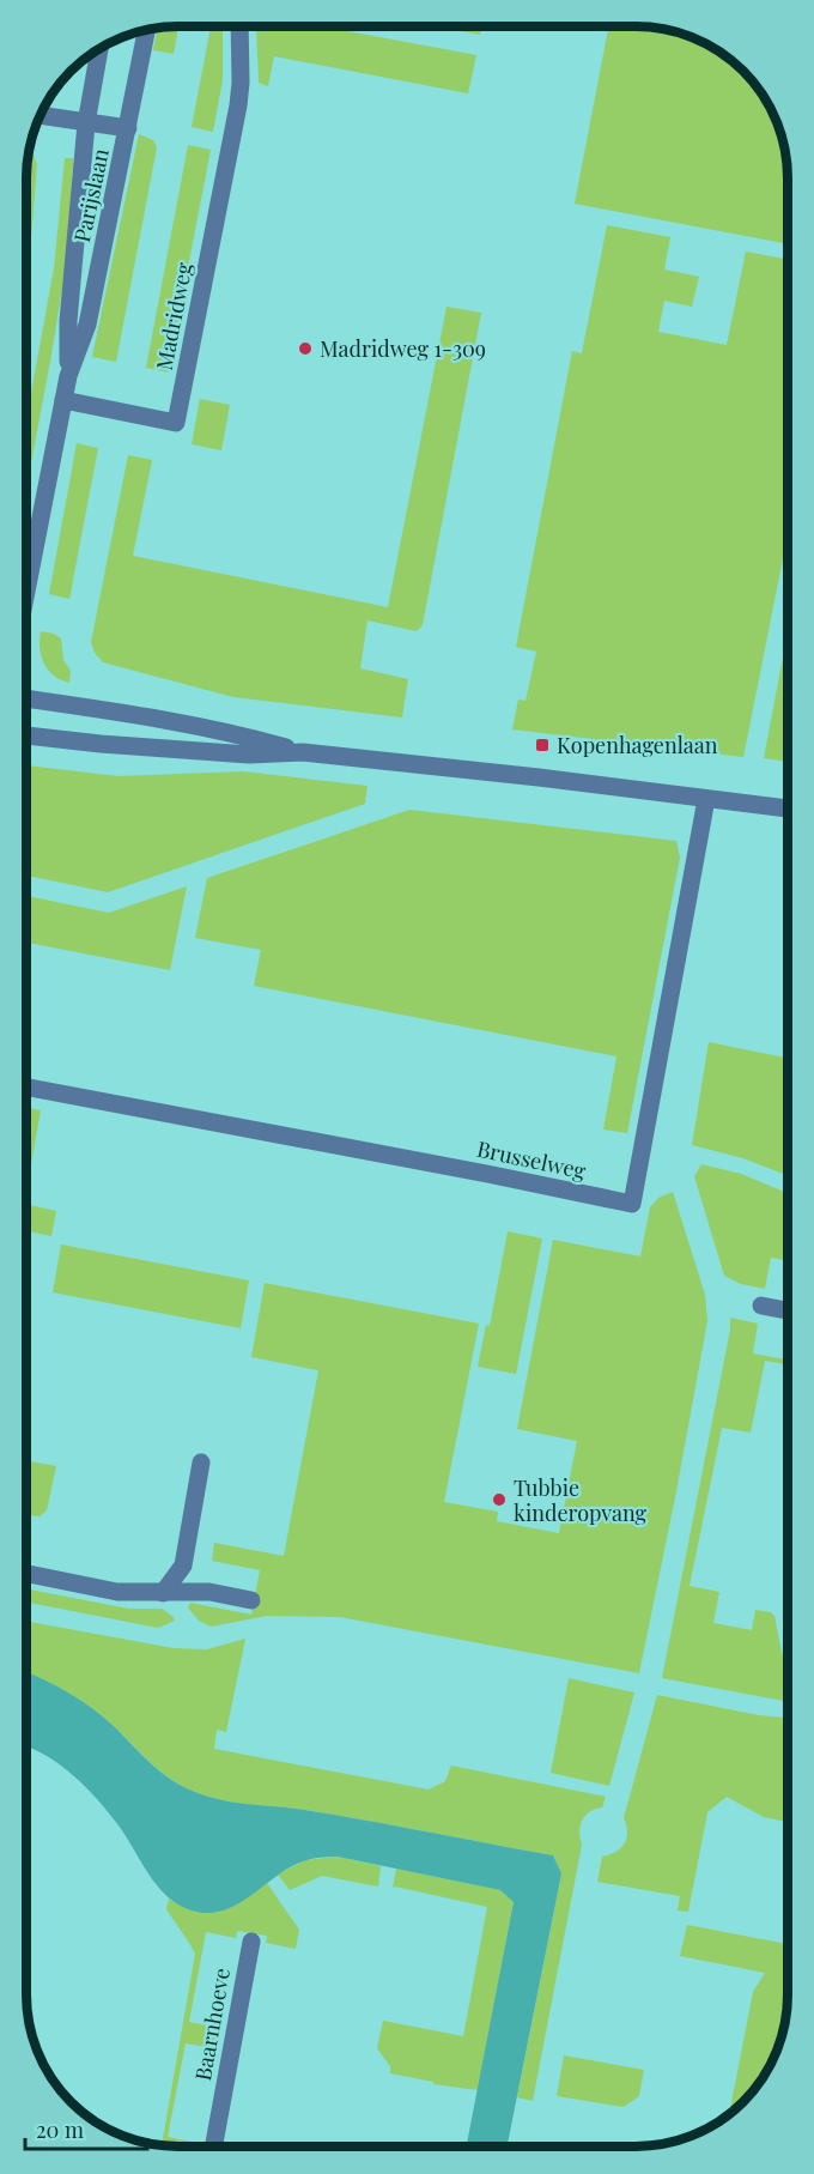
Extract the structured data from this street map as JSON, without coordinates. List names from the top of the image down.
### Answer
{
  "streets": {
    "street": [
      "Parijslaan",
      "Madridweg",
      "Brusselweg",
      "Baarnhoeve"
    ]
  },
  "crossings": [
    ["Parijslaan", "Madridweg"]
  ],
  "places": {
    "other": ["Madridweg 1-309", "Tubbie kinderopvang"],
    "transit": ["Kopenhagenlaan"]
  },
  "scale_bar": "20 m"
}
